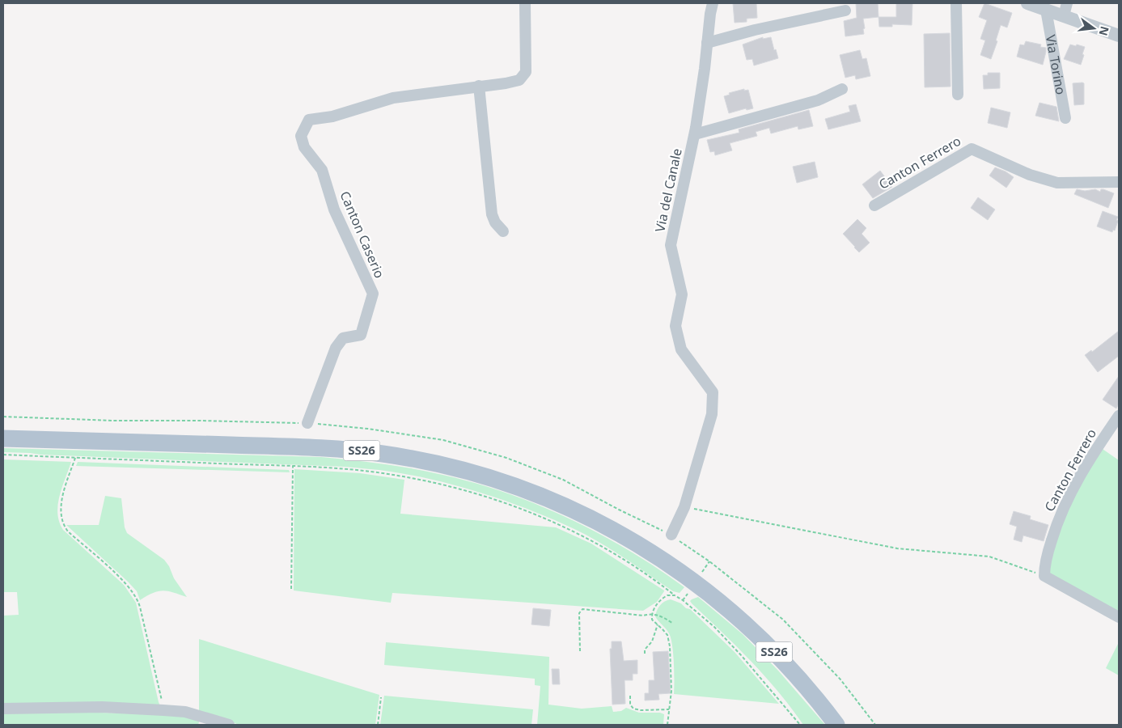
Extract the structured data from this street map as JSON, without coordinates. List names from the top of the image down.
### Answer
{
  "streets": {
    "main road": ["SS26"],
    "street": [
      "Via Torino",
      "Canton Ferrero",
      "Via del Canale",
      "Canton Caserio"
    ]
  },
  "north": "right"
}
